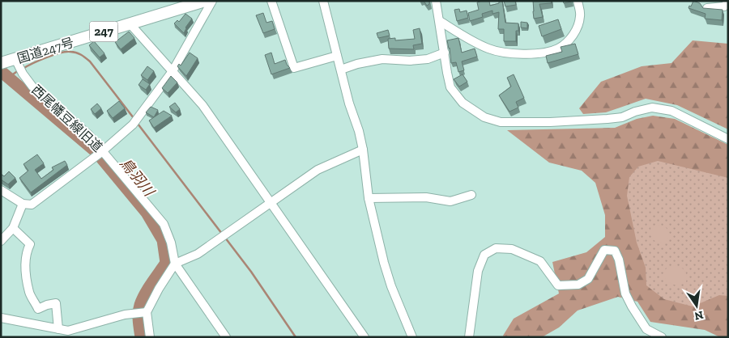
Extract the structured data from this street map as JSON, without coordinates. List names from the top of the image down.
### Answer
{
  "streets": {
    "highway": ["247", "国道247号"],
    "street": ["西尾幡豆線旧道"]
  },
  "crossings": [
    ["国道247号", "西尾幡豆線旧道"]
  ],
  "water": ["鳥羽川"],
  "north": "bottom"
}
